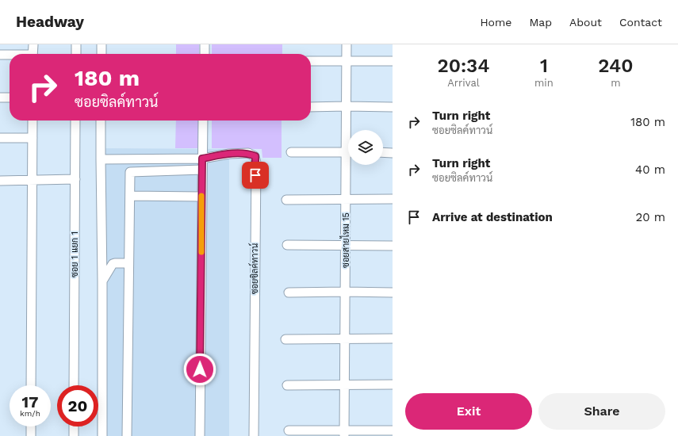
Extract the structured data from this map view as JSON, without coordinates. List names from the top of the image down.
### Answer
{
  "streets": {
    "street": ["ซอยสายไหม 15", "ซอย 1 แยก 1", "ซอยซิลค์ทาวน์"]
  },
  "page": {
    "header": "Headway",
    "nav": [
      "Home",
      "Map",
      "About",
      "Contact"
    ],
    "eta": [
      "20:34",
      "Arrival",
      "1",
      "min",
      "240",
      "m"
    ],
    "turn": ["180 m", "ซอยซิลค์ทาวน์"],
    "list": [
      {
        "name": "Turn right",
        "note": "ซอยซิลค์ทาวน์",
        "value": "180 m"
      },
      {
        "name": "Turn right",
        "note": "ซอยซิลค์ทาวน์",
        "value": "40 m"
      },
      {
        "name": "Arrive at destination",
        "value": "20 m"
      }
    ],
    "speed": "17 km/h",
    "limit": "20",
    "buttons": ["Exit", "Share"]
  }
}
